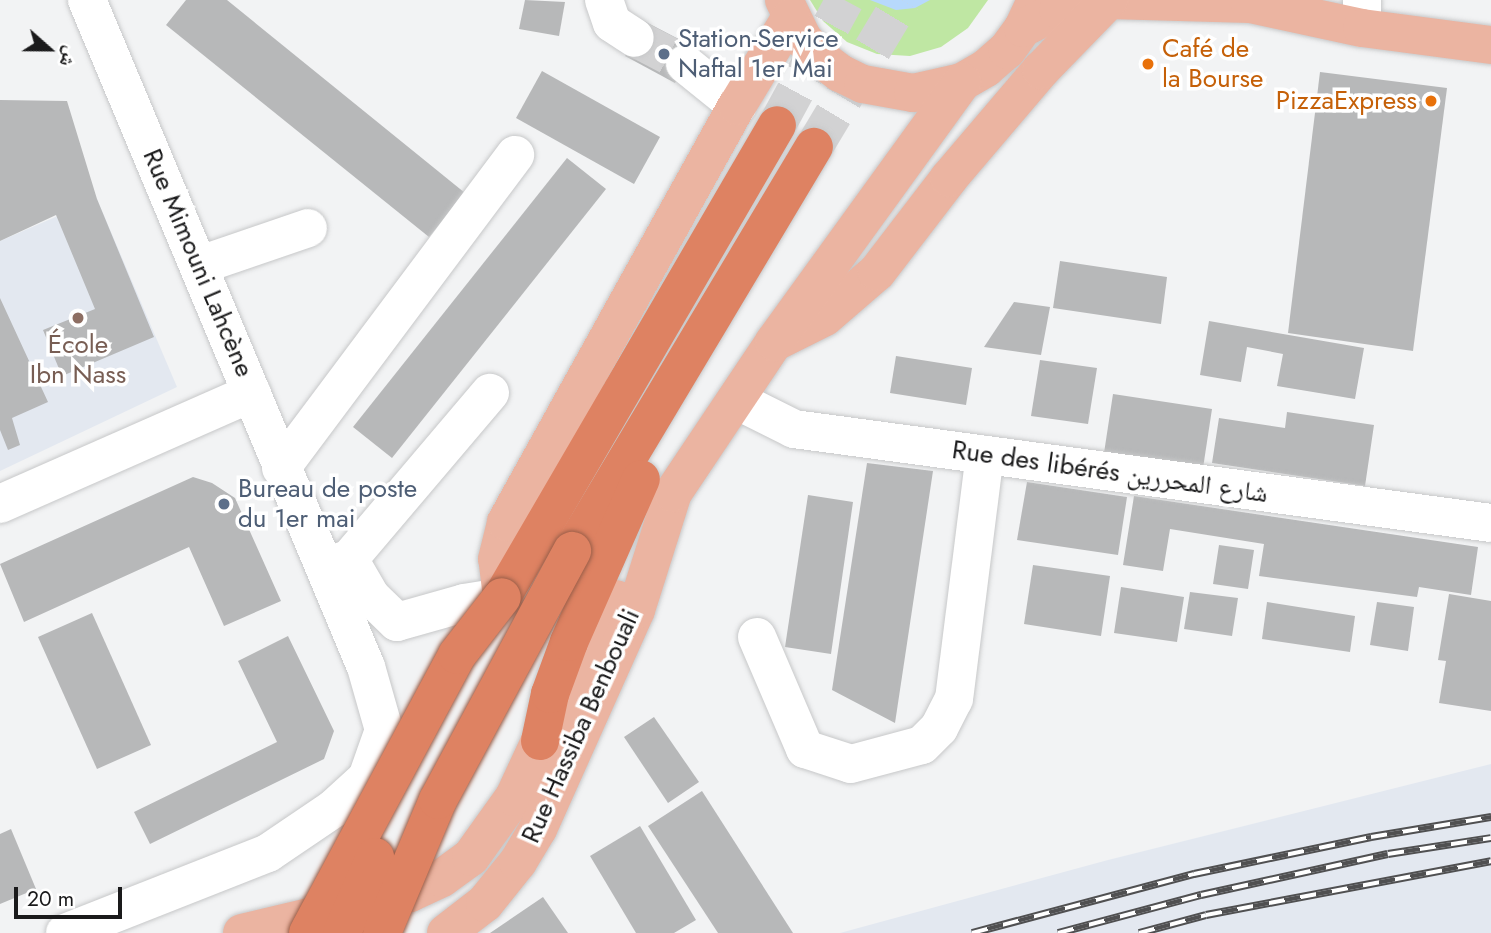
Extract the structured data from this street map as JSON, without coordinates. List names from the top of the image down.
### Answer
{
  "streets": {
    "main road": ["Rue Hassiba Benbouali"],
    "street": ["Rue Mimouni Lahcène", "Rue des libérés شارع المحررين"]
  },
  "crossings": [
    ["Rue des libérés شارع المحررين", "Rue Hassiba Benbouali"]
  ],
  "places": [
    "Station-Service Naftal 1er Mai",
    "Café de la Bourse",
    "PizzaExpress",
    "École Ibn Nass",
    "Bureau de poste du 1er mai"
  ],
  "scale_bar": "20 m",
  "north": "right"
}
